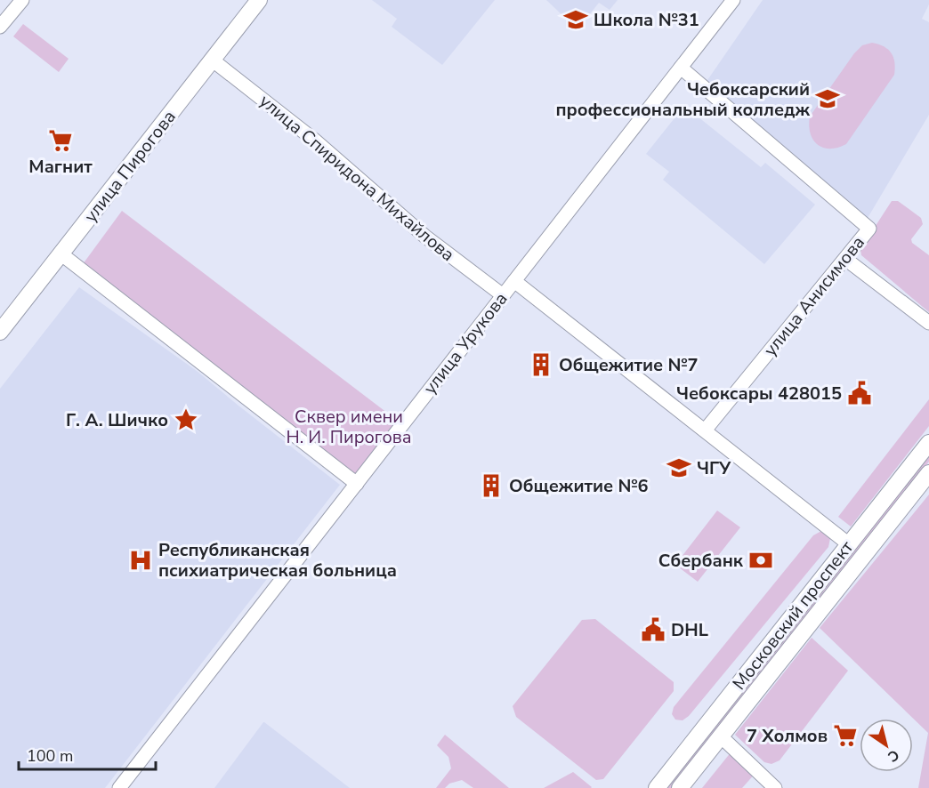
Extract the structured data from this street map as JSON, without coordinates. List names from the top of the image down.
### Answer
{
  "streets": {
    "main road": ["улица Пирогова", "Московский проспект"],
    "street": ["улица Спиридона Михайлова", "улица Анисимова", "улица Урукова"]
  },
  "crossings": [
    ["улица Пирогова", "улица Спиридона Михайлова"],
    ["улица Спиридона Михайлова", "улица Урукова"],
    ["улица Анисимова", "улица Урукова"]
  ],
  "parks": ["Сквер имени Н. И. Пирогова"],
  "places": {
    "school or university": ["Школа №31", "Чебоксарский профессиональный колледж", "ЧГУ"],
    "supermarket": ["Магнит", "7 Холмов"],
    "building": ["Общежитие №7", "Общежитие №6"],
    "public building": ["Чебоксары 428015", "DHL"],
    "place": ["Г. А. Шичко"],
    "hospital": ["Республиканская психиатрическая больница"],
    "bank": ["Сбербанк"]
  },
  "scale_bar": "100 m",
  "north": "bottom right"
}
